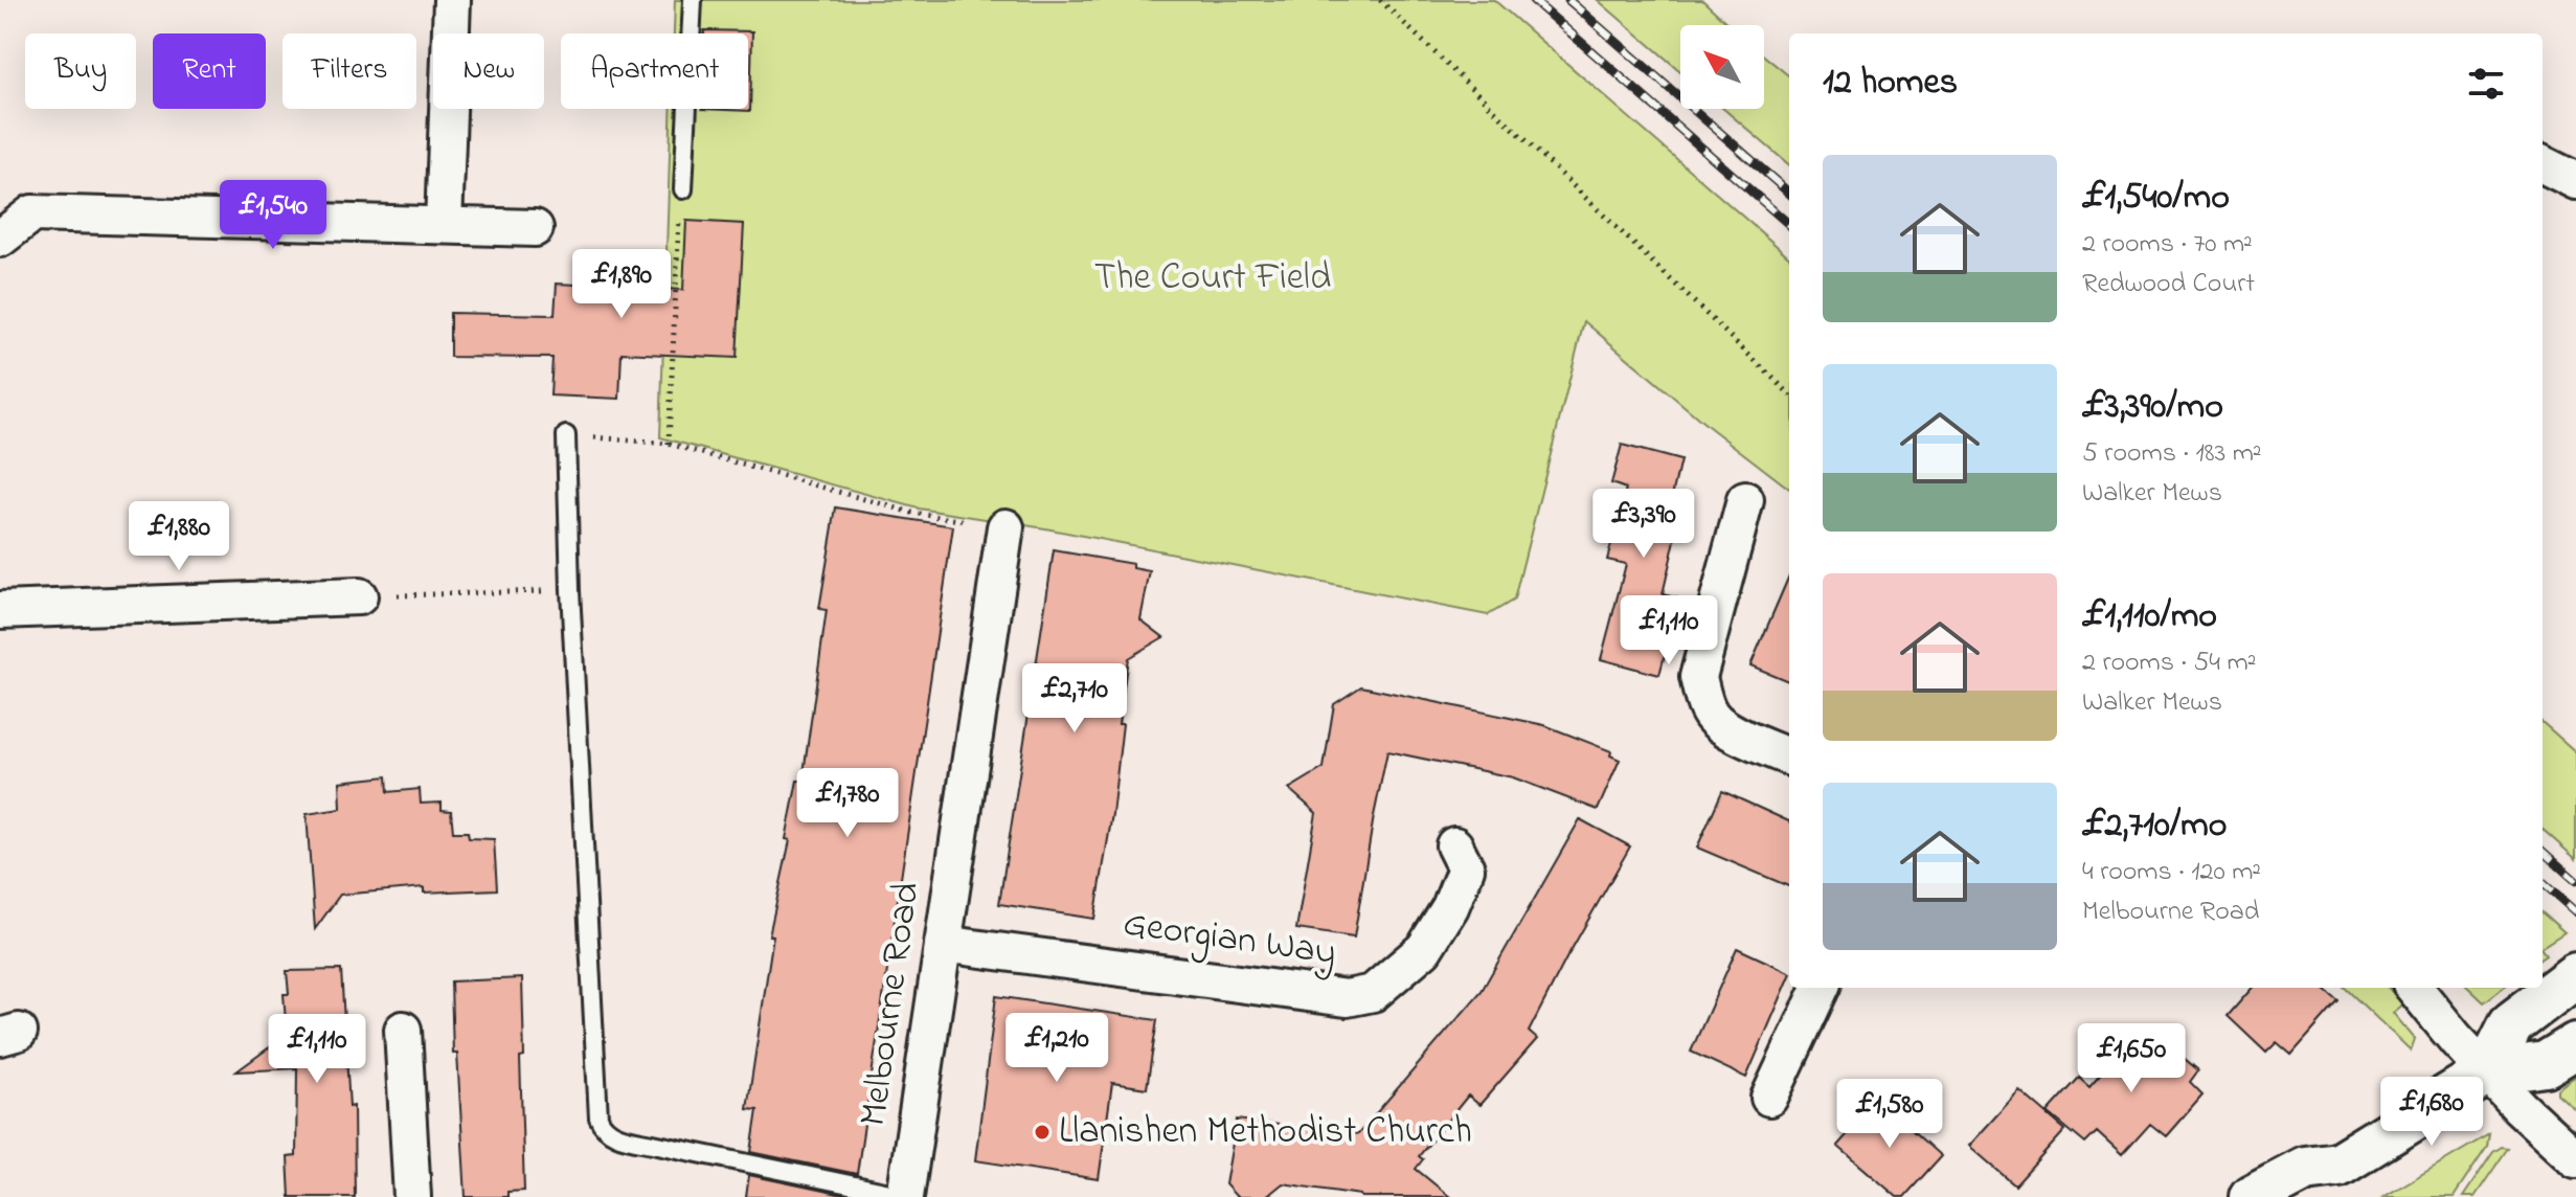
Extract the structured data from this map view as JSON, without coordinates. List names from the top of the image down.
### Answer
{
  "streets": {
    "street": ["Georgian Way", "Melbourne Road"]
  },
  "crossings": [
    ["Georgian Way", "Melbourne Road"]
  ],
  "parks": ["The Court Field"],
  "places": ["Llanishen Methodist Church"],
  "north": "top left",
  "page": {
    "chip": [
      "Buy",
      "Rent",
      "Filters",
      "New",
      "Apartment"
    ],
    "heading": "12 homes",
    "list": [
      {
        "name": "£1,540/mo",
        "note": "2 rooms · 70 m² · Redwood Court"
      },
      {
        "name": "£3,390/mo",
        "note": "5 rooms · 183 m² · Walker Mews"
      },
      {
        "name": "£1,110/mo",
        "note": "2 rooms · 54 m² · Walker Mews"
      },
      {
        "name": "£2,710/mo",
        "note": "4 rooms · 120 m² · Melbourne Road"
      }
    ],
    "price": [
      "£1,540",
      "£1,890",
      "£3,390",
      "£1,880",
      "£1,110",
      "£2,710",
      "£1,780",
      "£1,210",
      "£1,110",
      "£1,650",
      "£1,680",
      "£1,580"
    ]
  }
}
